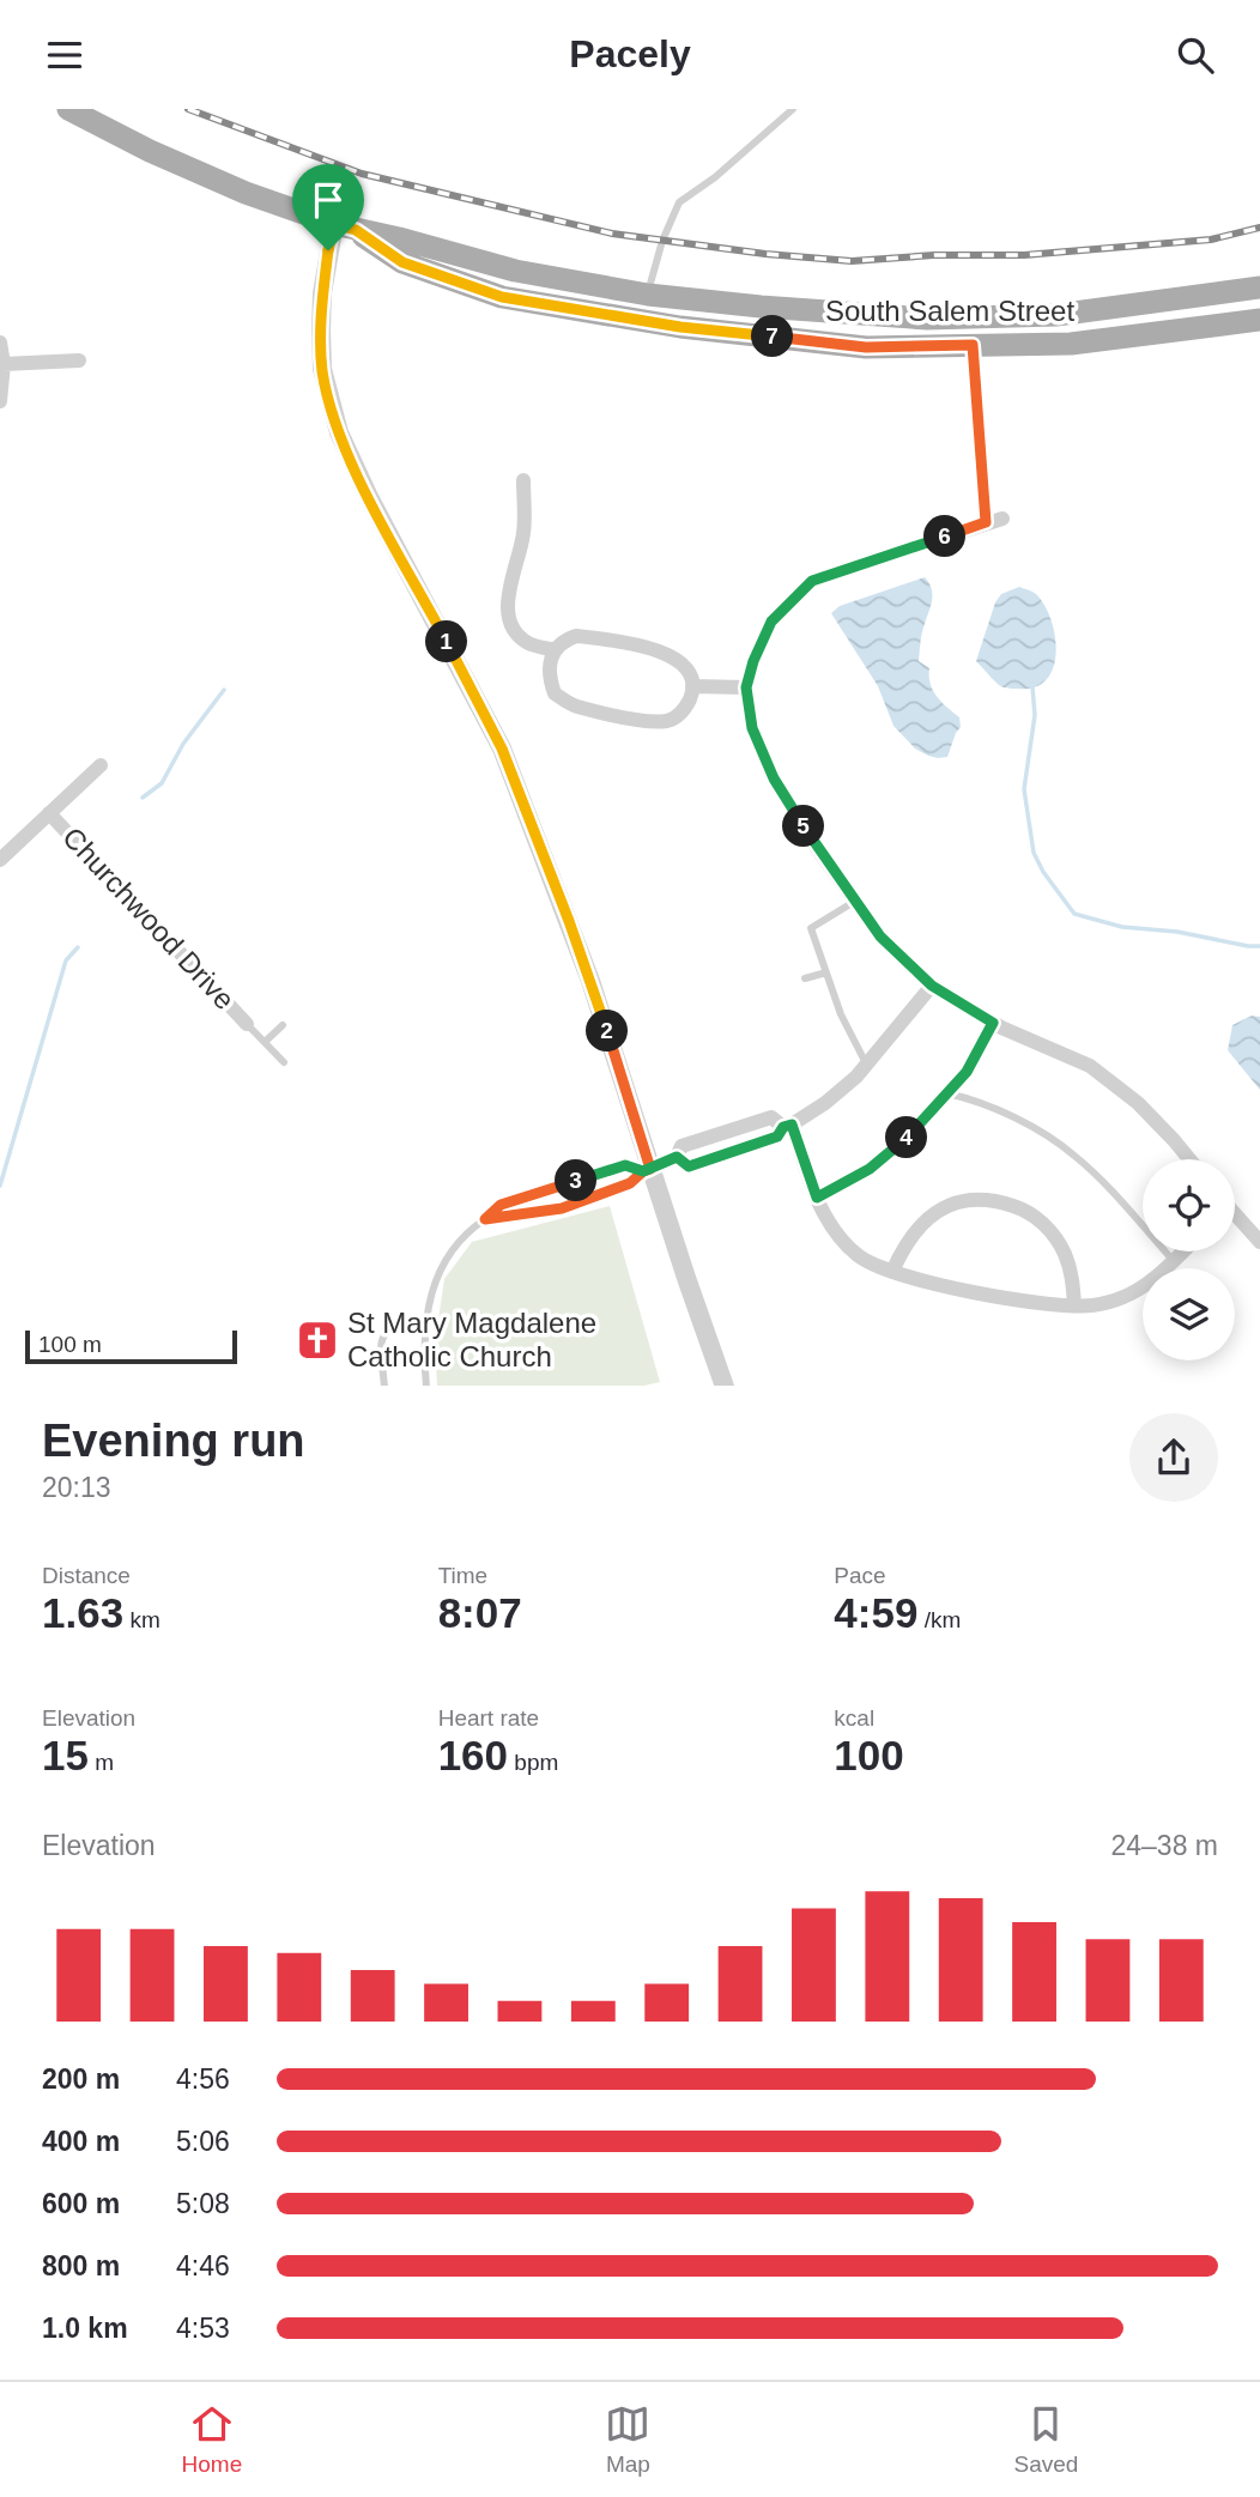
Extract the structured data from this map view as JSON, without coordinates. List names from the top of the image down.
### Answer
{
  "streets": {
    "main road": ["South Salem Street"],
    "street": ["Churchwood Drive"]
  },
  "places": {
    "church": ["St Mary Magdalene Catholic Church"]
  },
  "scale_bar": "100 m",
  "page": {
    "header": "Pacely",
    "pins": [
      "7",
      "6",
      "1",
      "5",
      "2",
      "4",
      "3"
    ],
    "scale": "100 m",
    "heading": ["Evening run", "20:13"],
    "stats": [
      ["Distance", "1.63 km"],
      ["Time", "8:07"],
      ["Pace", "4:59 /km"],
      ["Elevation", "15 m"],
      ["Heart rate", "160 bpm"],
      ["kcal", "100"]
    ],
    "chart": ["Elevation", "24–38 m"],
    "list": [
      {
        "name": "200 m",
        "note": "4:56"
      },
      {
        "name": "400 m",
        "note": "5:06"
      },
      {
        "name": "600 m",
        "note": "5:08"
      },
      {
        "name": "800 m",
        "note": "4:46"
      },
      {
        "name": "1.0 km",
        "note": "4:53"
      }
    ],
    "tabs": ["Home", "Map", "Saved"]
  }
}
